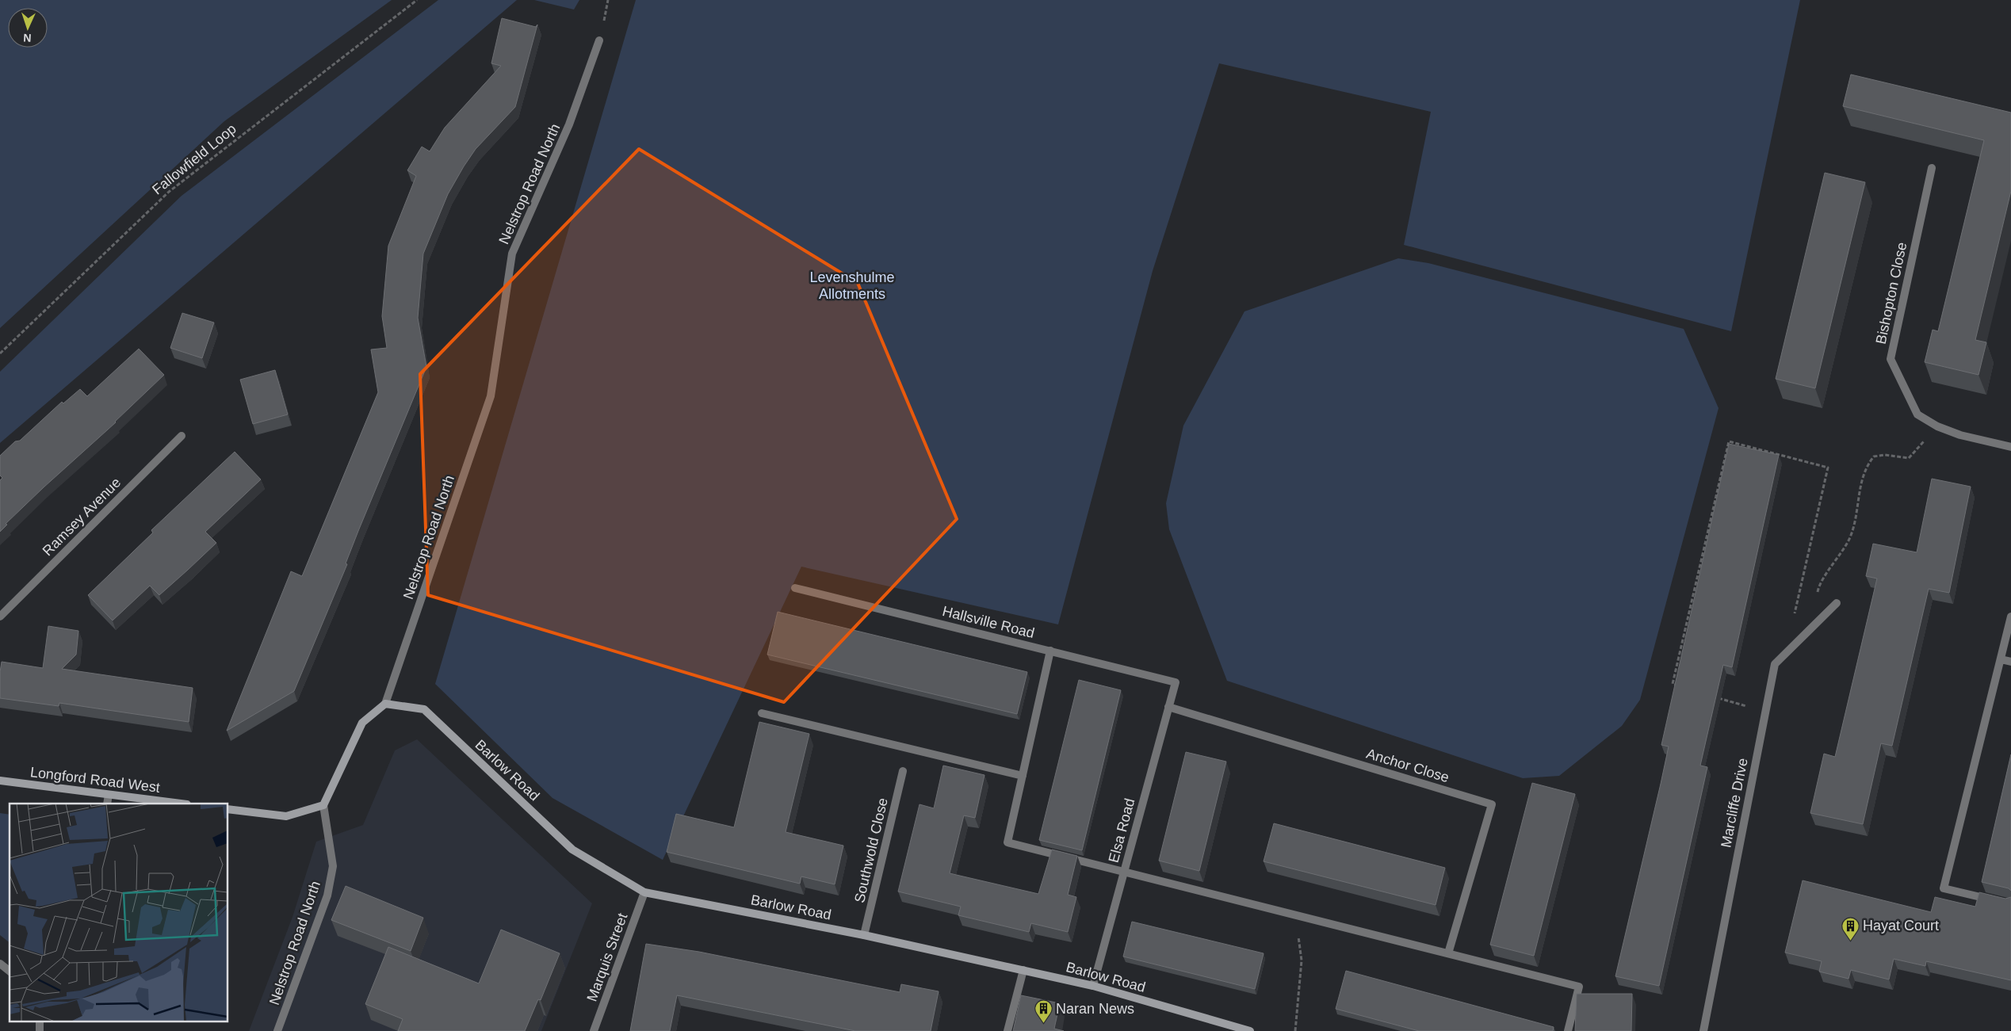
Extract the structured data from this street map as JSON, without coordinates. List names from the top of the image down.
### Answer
{
  "streets": {
    "street": [
      "Nelstrop Road North",
      "Bishopton Close",
      "Ramsey Avenue",
      "Hallsville Road",
      "Anchor Close",
      "Barlow Road",
      "Longford Road West",
      "Marcliffe Drive",
      "Elsa Road",
      "Southwold Close",
      "Marquis Street"
    ],
    "path": ["Fallowfield Loop"]
  },
  "crossings": [
    ["Nelstrop Road North", "Barlow Road"],
    ["Hallsville Road", "Elsa Road"],
    ["Anchor Close", "Elsa Road"],
    ["Barlow Road", "Elsa Road"],
    ["Barlow Road", "Southwold Close"],
    ["Barlow Road", "Marquis Street"]
  ],
  "parks": ["Levenshulme Allotments"],
  "places": {
    "building": ["Hayat Court", "Naran News"]
  },
  "north": "bottom"
}
